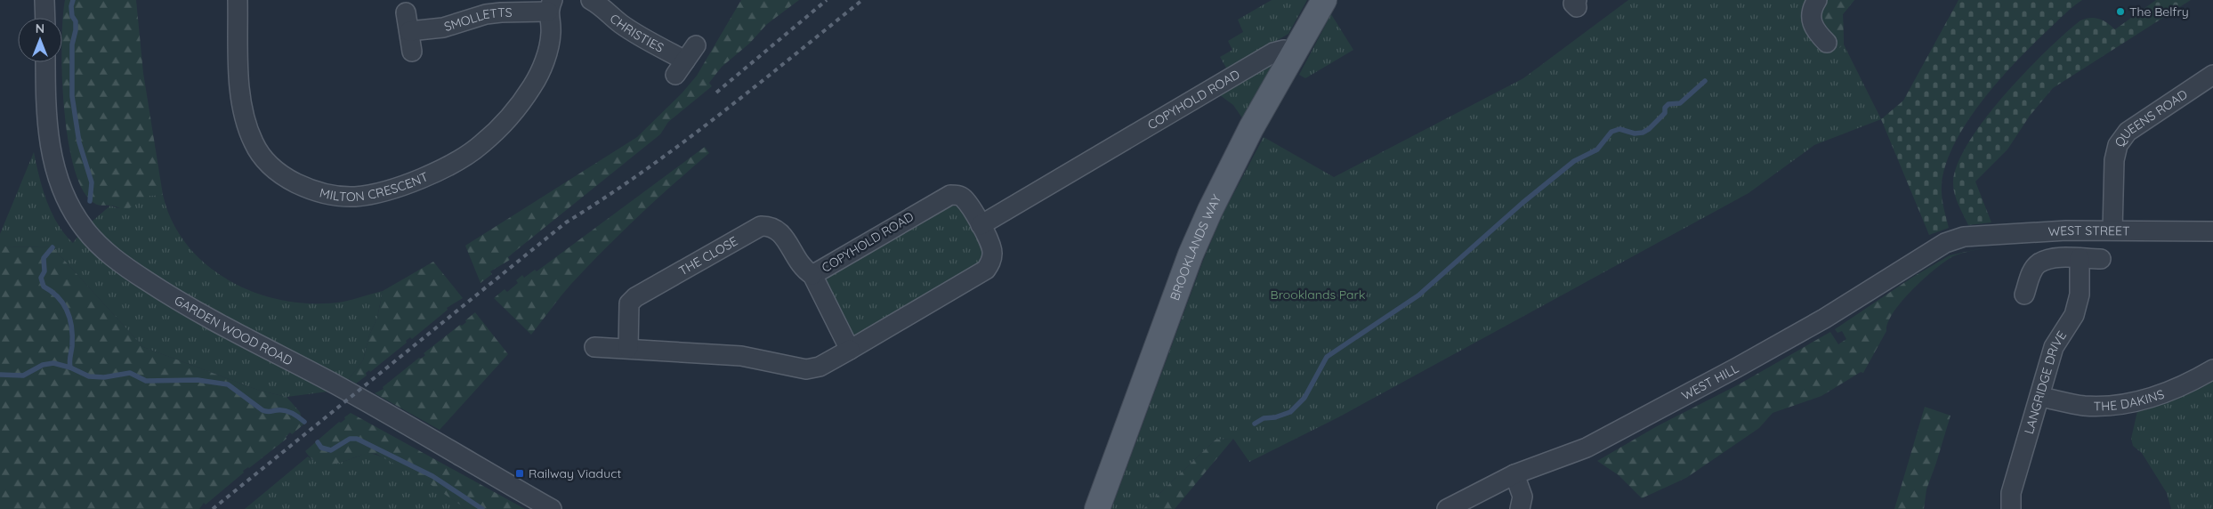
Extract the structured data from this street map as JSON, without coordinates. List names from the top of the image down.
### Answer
{
  "streets": {
    "main road": ["BROOKLANDS WAY"],
    "street": [
      "SMOLLETTS",
      "CHRISTIES",
      "COPYHOLD ROAD",
      "QUEENS ROAD",
      "MILTON CRESCENT",
      "WEST STREET",
      "THE CLOSE",
      "GARDEN WOOD ROAD",
      "WEST HILL",
      "LANGRIDGE DRIVE",
      "THE DAKINS"
    ]
  },
  "crossings": [
    ["SMOLLETTS", "MILTON CRESCENT"],
    ["COPYHOLD ROAD", "BROOKLANDS WAY"],
    ["COPYHOLD ROAD", "THE CLOSE"],
    ["QUEENS ROAD", "WEST STREET"],
    ["WEST STREET", "WEST HILL"],
    ["LANGRIDGE DRIVE", "THE DAKINS"]
  ],
  "parks": ["Brooklands Park"],
  "places": {
    "other": ["The Belfry"],
    "transit": ["Railway Viaduct"]
  },
  "north": "top"
}
